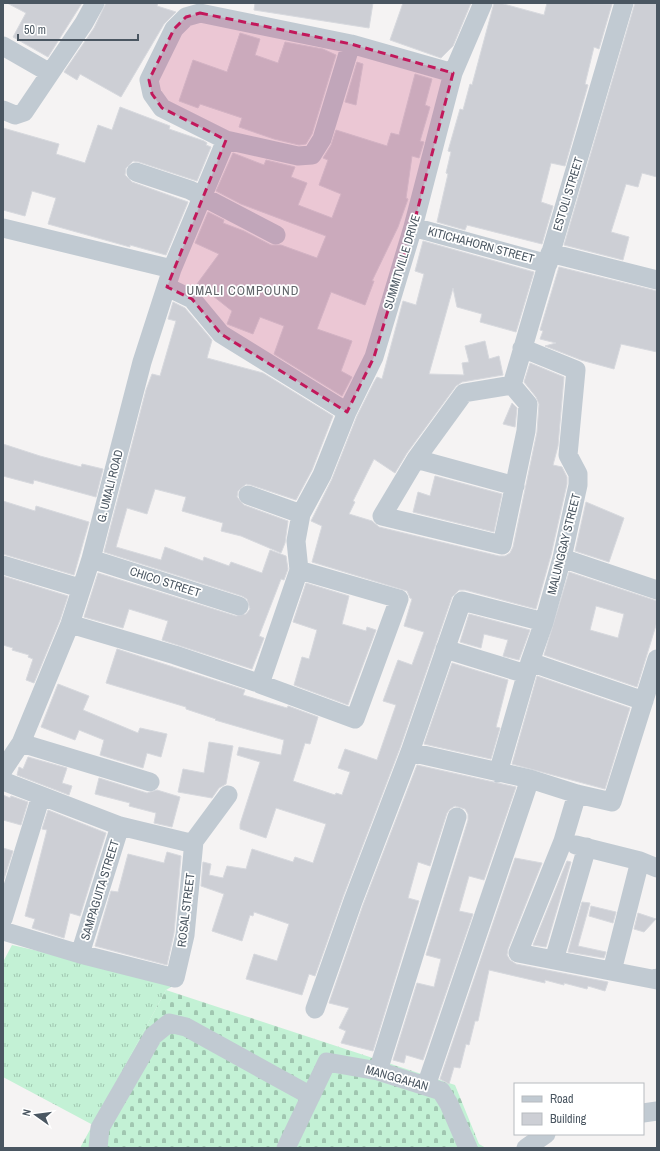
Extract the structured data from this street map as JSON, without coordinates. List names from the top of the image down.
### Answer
{
  "streets": {
    "street": [
      "ESTOLI STREET",
      "KITICHAHORN STREET",
      "SUMMITVILLE DRIVE",
      "G. UMALI ROAD",
      "MALUNGGAY STREET",
      "CHICO STREET",
      "SAMPAGUITA STREET",
      "ROSAL STREET",
      "MANGGAHAN"
    ]
  },
  "crossings": [
    ["ESTOLI STREET", "KITICHAHORN STREET"],
    ["ESTOLI STREET", "MALUNGGAY STREET"],
    ["KITICHAHORN STREET", "SUMMITVILLE DRIVE"],
    ["G. UMALI ROAD", "CHICO STREET"],
    ["SAMPAGUITA STREET", "ROSAL STREET"]
  ],
  "districts": ["UMALI COMPOUND"],
  "legend": ["Road", "Building"],
  "scale_bar": "50 m",
  "north": "left"
}
